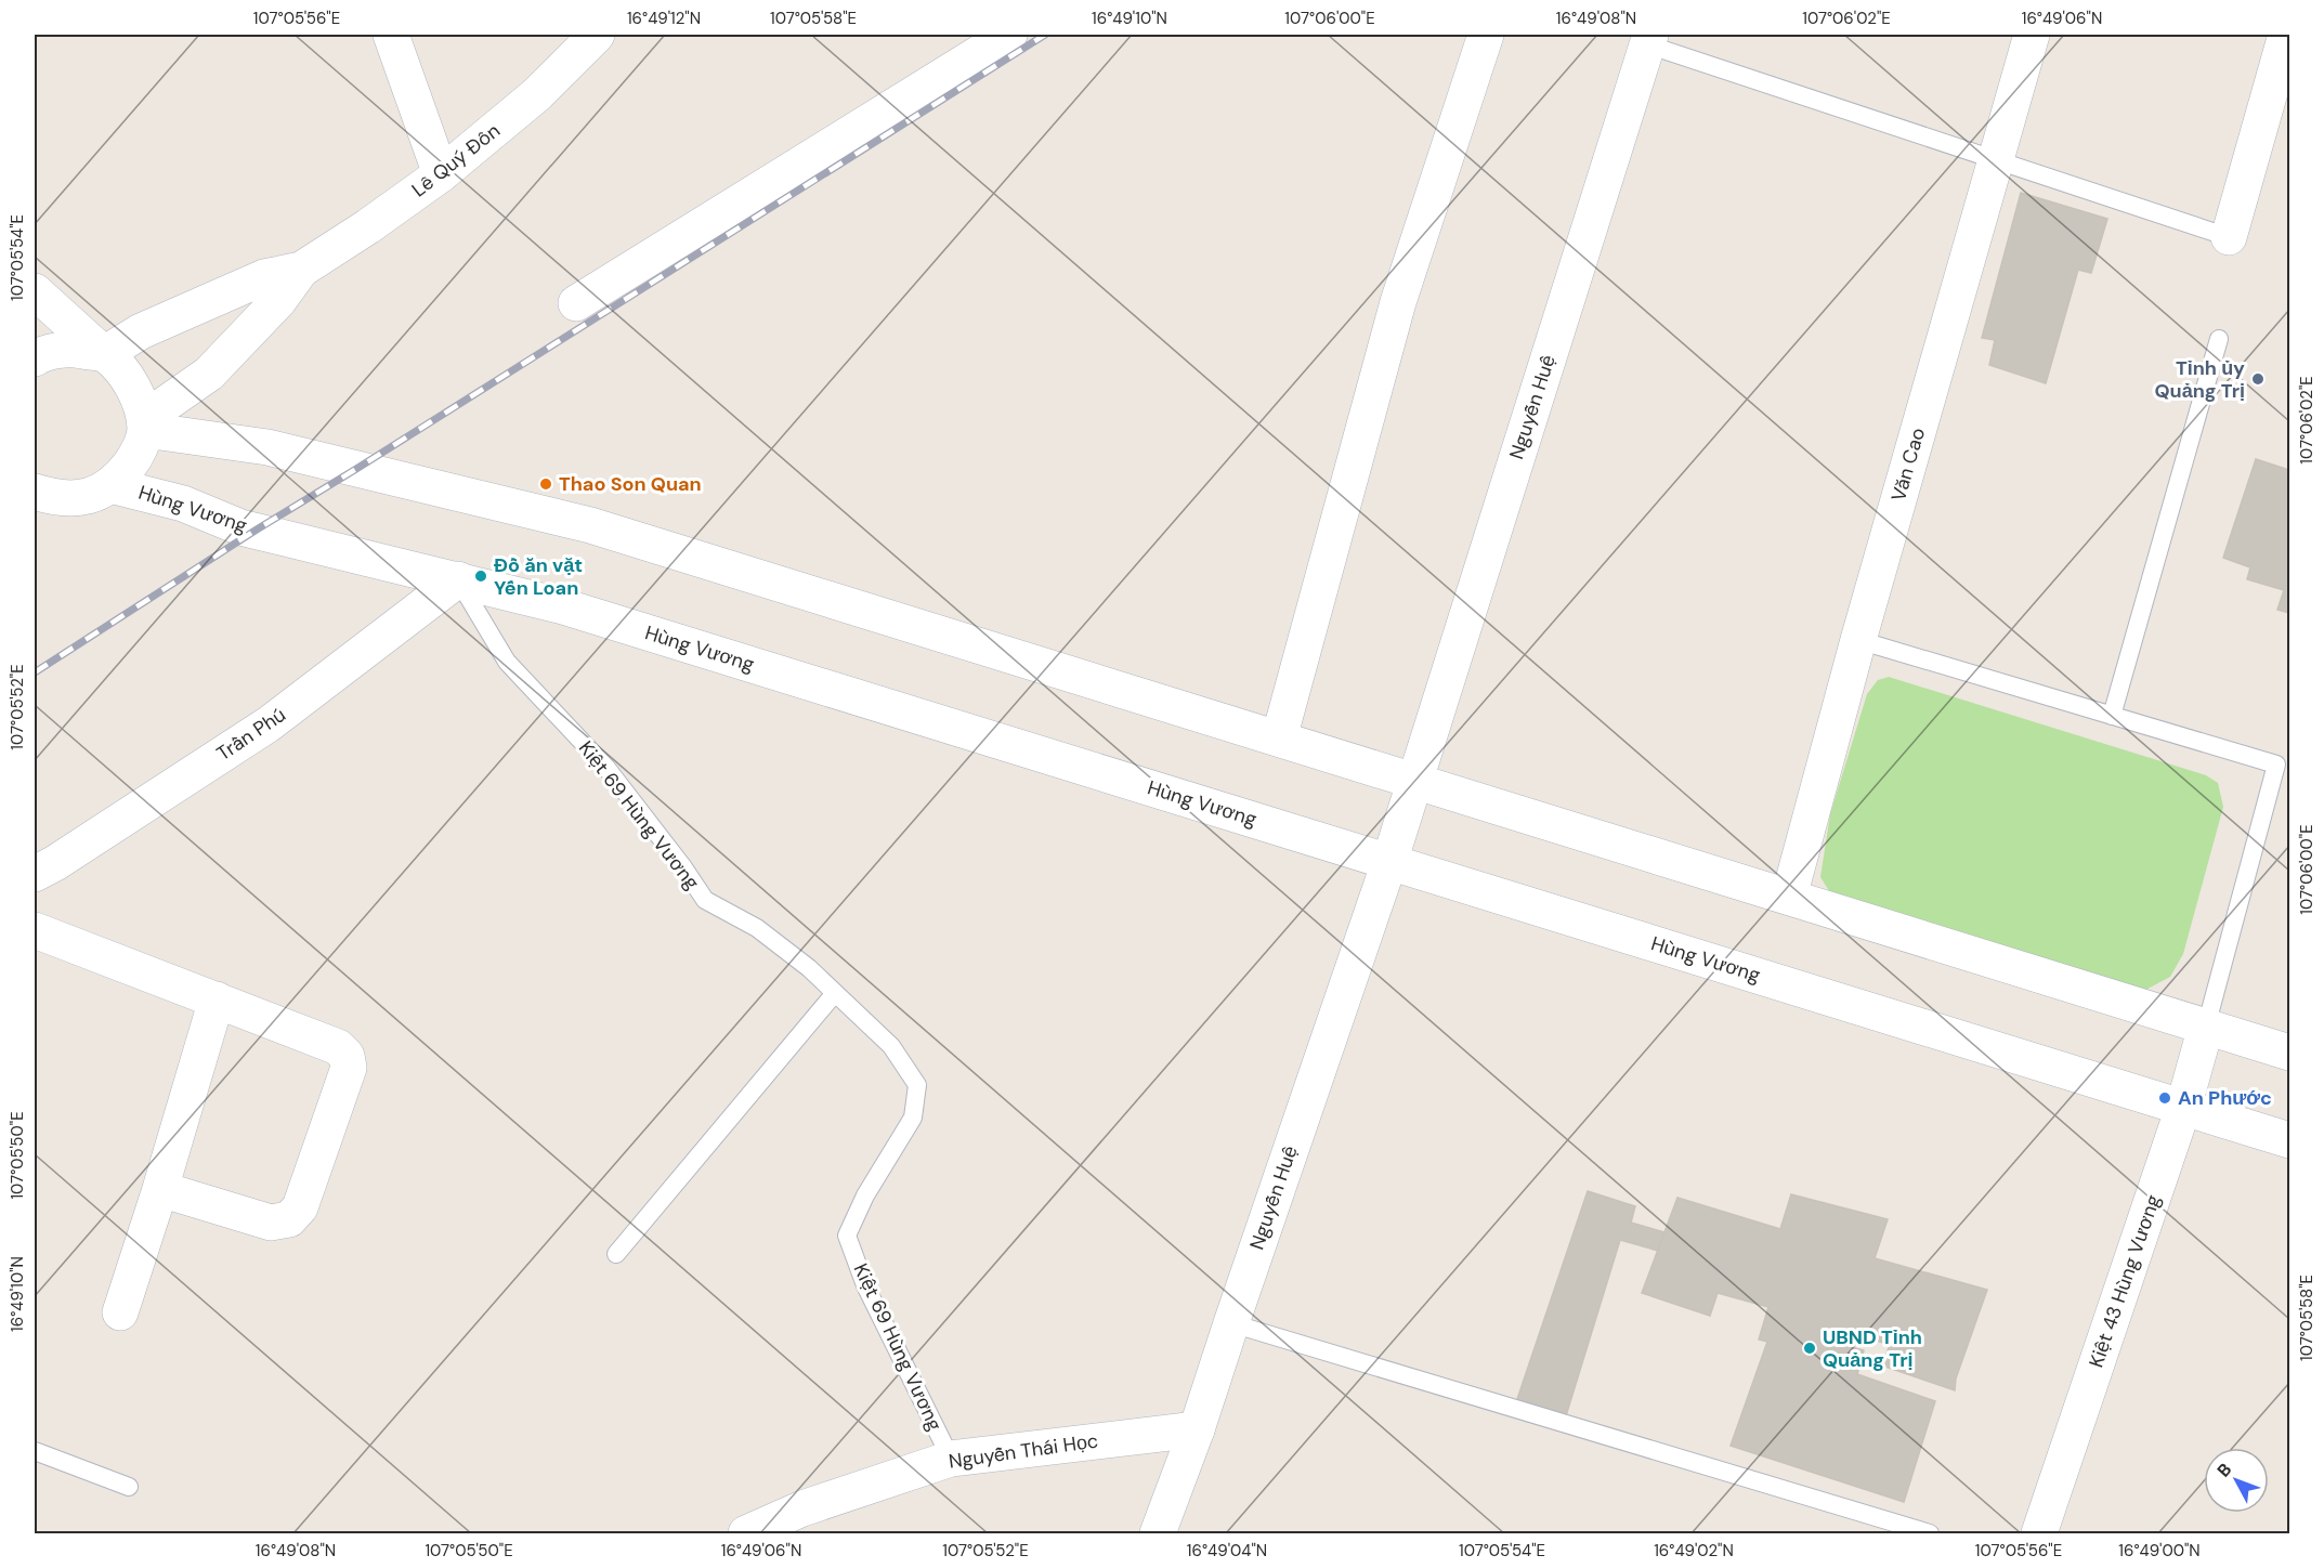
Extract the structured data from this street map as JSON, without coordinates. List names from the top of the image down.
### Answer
{
  "streets": {
    "street": [
      "Lê Quý Đôn",
      "Nguyễn Huệ",
      "Văn Cao",
      "Hùng Vương",
      "Trần Phú",
      "Kiệt 43 Hùng Vương",
      "Nguyễn Thái Học"
    ],
    "lane": ["Kiệt 69 Hùng Vương"]
  },
  "crossings": [
    ["Lê Quý Đôn", "Hùng Vương"],
    ["Nguyễn Huệ", "Hùng Vương"],
    ["Nguyễn Huệ", "Nguyễn Thái Học"],
    ["Hùng Vương", "Trần Phú"],
    ["Hùng Vương", "Kiệt 69 Hùng Vương"],
    ["Hùng Vương", "Kiệt 43 Hùng Vương"],
    ["Trần Phú", "Kiệt 69 Hùng Vương"],
    ["Kiệt 69 Hùng Vương", "Nguyễn Thái Học"]
  ],
  "places": [
    "Tỉnh ủy Quảng Trị",
    "Thao Son Quan",
    "Đồ ăn vặt Yến Loan",
    "An Phước",
    "UBND Tỉnh Quảng Trị"
  ],
  "north": "top left",
  "coordinates": [
    "107°05'56\"E",
    "16°49'12\"N",
    "107°05'58\"E",
    "16°49'10\"N",
    "107°06'00\"E",
    "16°49'08\"N",
    "107°06'02\"E",
    "16°49'06\"N",
    "107°05'54\"E",
    "107°05'52\"E",
    "107°05'50\"E",
    "16°49'04\"N",
    "16°49'02\"N",
    "16°49'00\"N"
  ]
}
